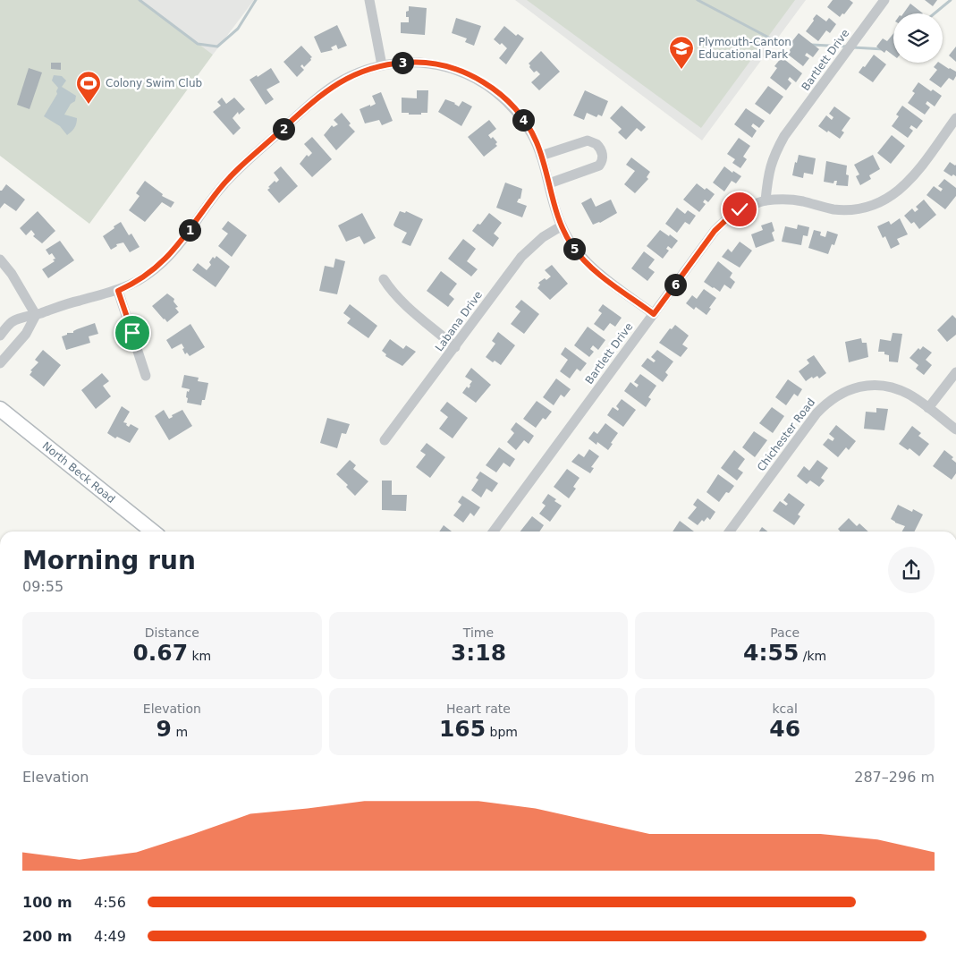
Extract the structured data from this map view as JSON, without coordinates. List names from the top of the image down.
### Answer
{
  "streets": {
    "main road": ["North Beck Road"],
    "street": ["Bartlett Drive", "Labana Drive", "Chichester Road"]
  },
  "places": {
    "school or university": ["Plymouth-Canton Educational Park"],
    "sports": ["Colony Swim Club"]
  },
  "page": {
    "pins": [
      "3",
      "4",
      "2",
      "1",
      "5",
      "6"
    ],
    "heading": ["Morning run", "09:55"],
    "stats": [
      ["Distance", "0.67 km"],
      ["Time", "3:18"],
      ["Pace", "4:55 /km"],
      ["Elevation", "9 m"],
      ["Heart rate", "165 bpm"],
      ["kcal", "46"]
    ],
    "chart": ["Elevation", "287–296 m"],
    "list": [
      {
        "name": "100 m",
        "note": "4:56"
      },
      {
        "name": "200 m",
        "note": "4:49"
      }
    ]
  }
}
